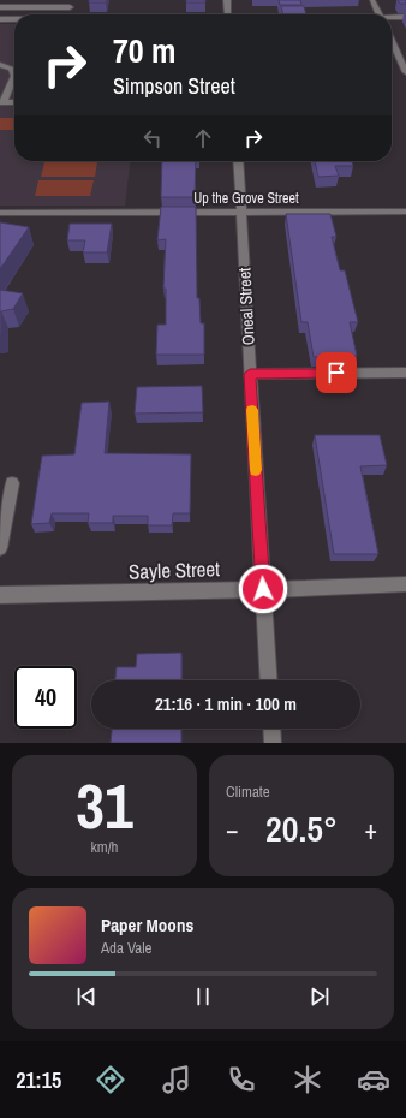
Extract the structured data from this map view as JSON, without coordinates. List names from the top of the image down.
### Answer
{
  "streets": {
    "street": ["Up the Grove Street", "Oneal Street", "Sayle Street"]
  },
  "crossings": [
    ["Up the Grove Street", "Oneal Street"],
    ["Oneal Street", "Sayle Street"]
  ],
  "page": {
    "turn": ["70 m", "Simpson Street"],
    "limit": "40",
    "trip": "21:16 · 1 min · 100 m",
    "tile": [
      ["31", "km/h"],
      "Climate"
    ],
    "heat": ["−", "20.5°", "+"],
    "song": ["Paper Moons", "Ada Vale"],
    "tabs": "21:15"
  }
}
